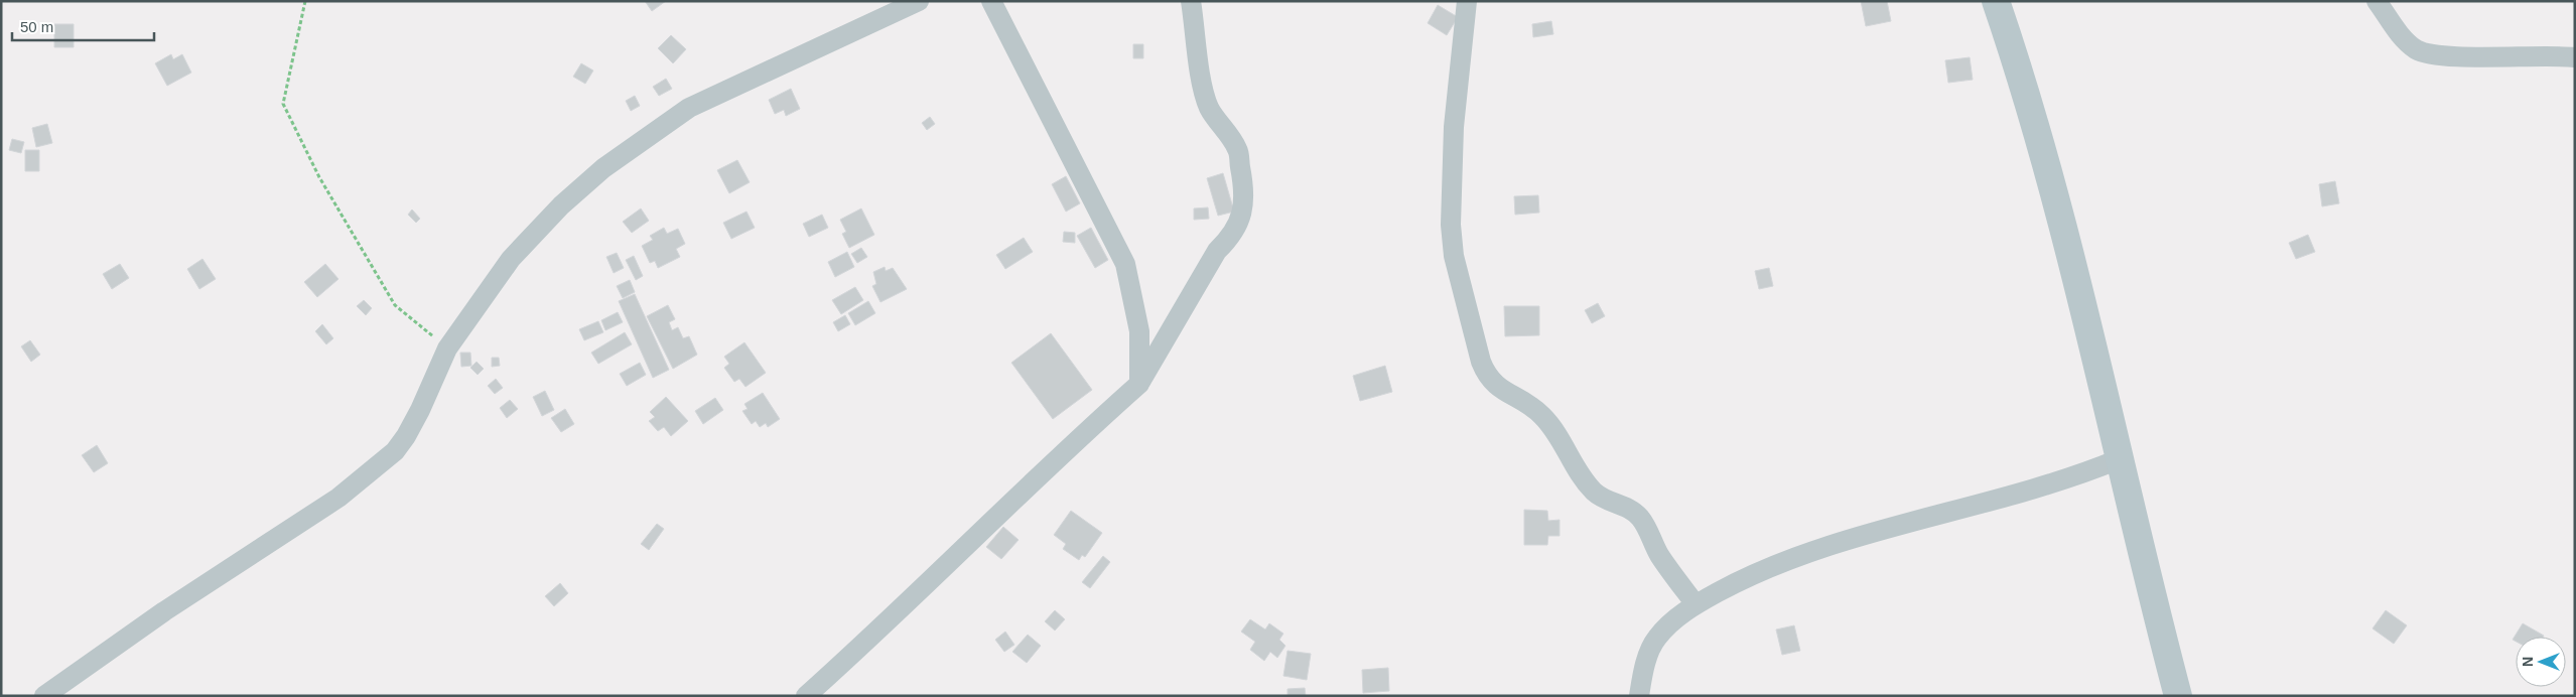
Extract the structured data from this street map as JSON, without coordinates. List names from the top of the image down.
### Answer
{
  "scale_bar": "50 m",
  "north": "left"
}
